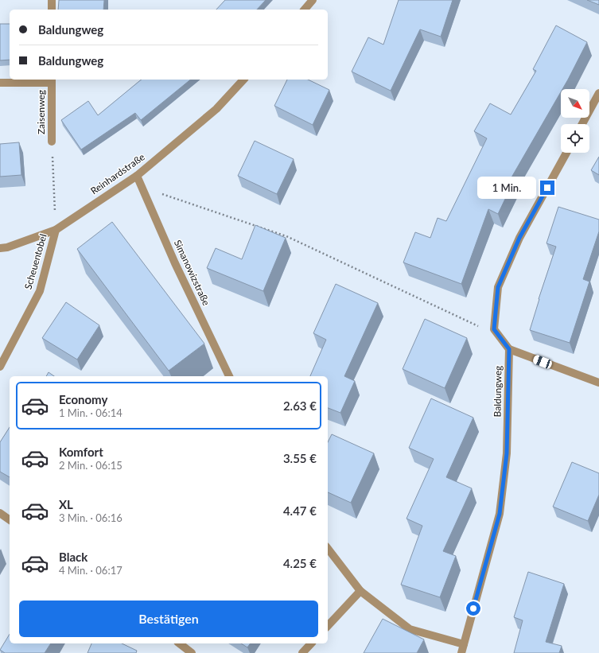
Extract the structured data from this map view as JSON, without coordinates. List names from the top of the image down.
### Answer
{
  "streets": {
    "street": [
      "Zaisenweg",
      "Reinhardstraße",
      "Scheuentobel",
      "Simanowizstraße",
      "Baldungweg"
    ]
  },
  "crossings": [
    ["Reinhardstraße", "Scheuentobel"],
    ["Reinhardstraße", "Simanowizstraße"]
  ],
  "north": "bottom right",
  "page": {
    "banner": ["Baldungweg", "Baldungweg"],
    "bubble": "1 Min.",
    "list": [
      {
        "name": "Economy",
        "note": "1 Min. · 06:14",
        "value": "2.63 €"
      },
      {
        "name": "Komfort",
        "note": "2 Min. · 06:15",
        "value": "3.55 €"
      },
      {
        "name": "XL",
        "note": "3 Min. · 06:16",
        "value": "4.47 €"
      },
      {
        "name": "Black",
        "note": "4 Min. · 06:17",
        "value": "4.25 €"
      }
    ],
    "buttons": "Bestätigen"
  }
}
